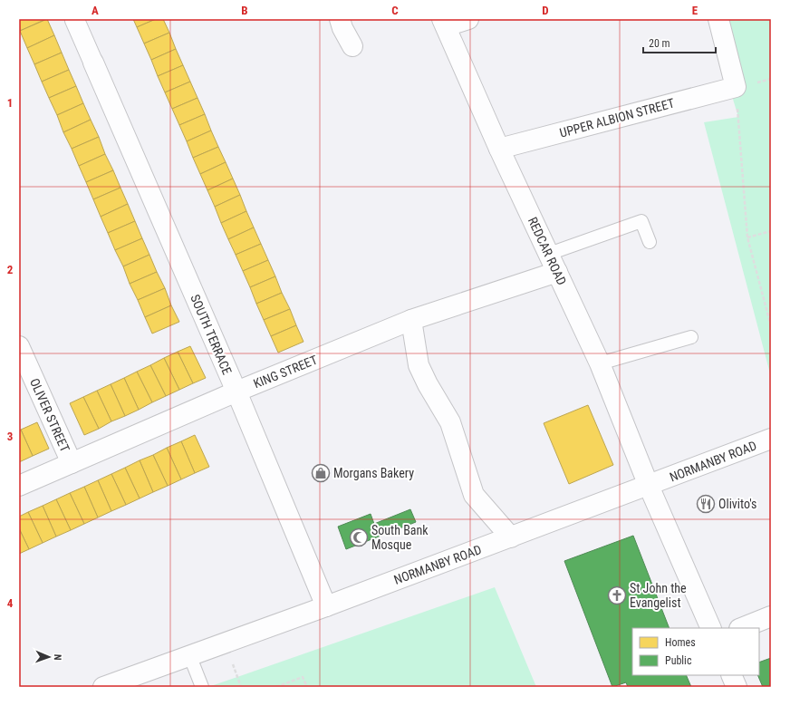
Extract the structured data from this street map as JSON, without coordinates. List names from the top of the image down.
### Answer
{
  "streets": {
    "street": [
      "UPPER ALBION STREET",
      "REDCAR ROAD",
      "SOUTH TERRACE",
      "KING STREET",
      "OLIVER STREET",
      "NORMANBY ROAD"
    ]
  },
  "crossings": [
    ["UPPER ALBION STREET", "REDCAR ROAD"],
    ["REDCAR ROAD", "KING STREET"],
    ["REDCAR ROAD", "NORMANBY ROAD"],
    ["SOUTH TERRACE", "KING STREET"],
    ["SOUTH TERRACE", "NORMANBY ROAD"],
    ["KING STREET", "OLIVER STREET"]
  ],
  "places": {
    "shop": ["Morgans Bakery"],
    "restaurant": ["Olivito's"],
    "mosque": ["South Bank Mosque"],
    "church": ["St John the Evangelist"]
  },
  "legend": ["Homes", "Public"],
  "scale_bar": "20 m",
  "north": "right",
  "grid": {
    "columns": [
      "A",
      "B",
      "C",
      "D",
      "E"
    ],
    "rows": [
      "1",
      "2",
      "3",
      "4"
    ]
  }
}
